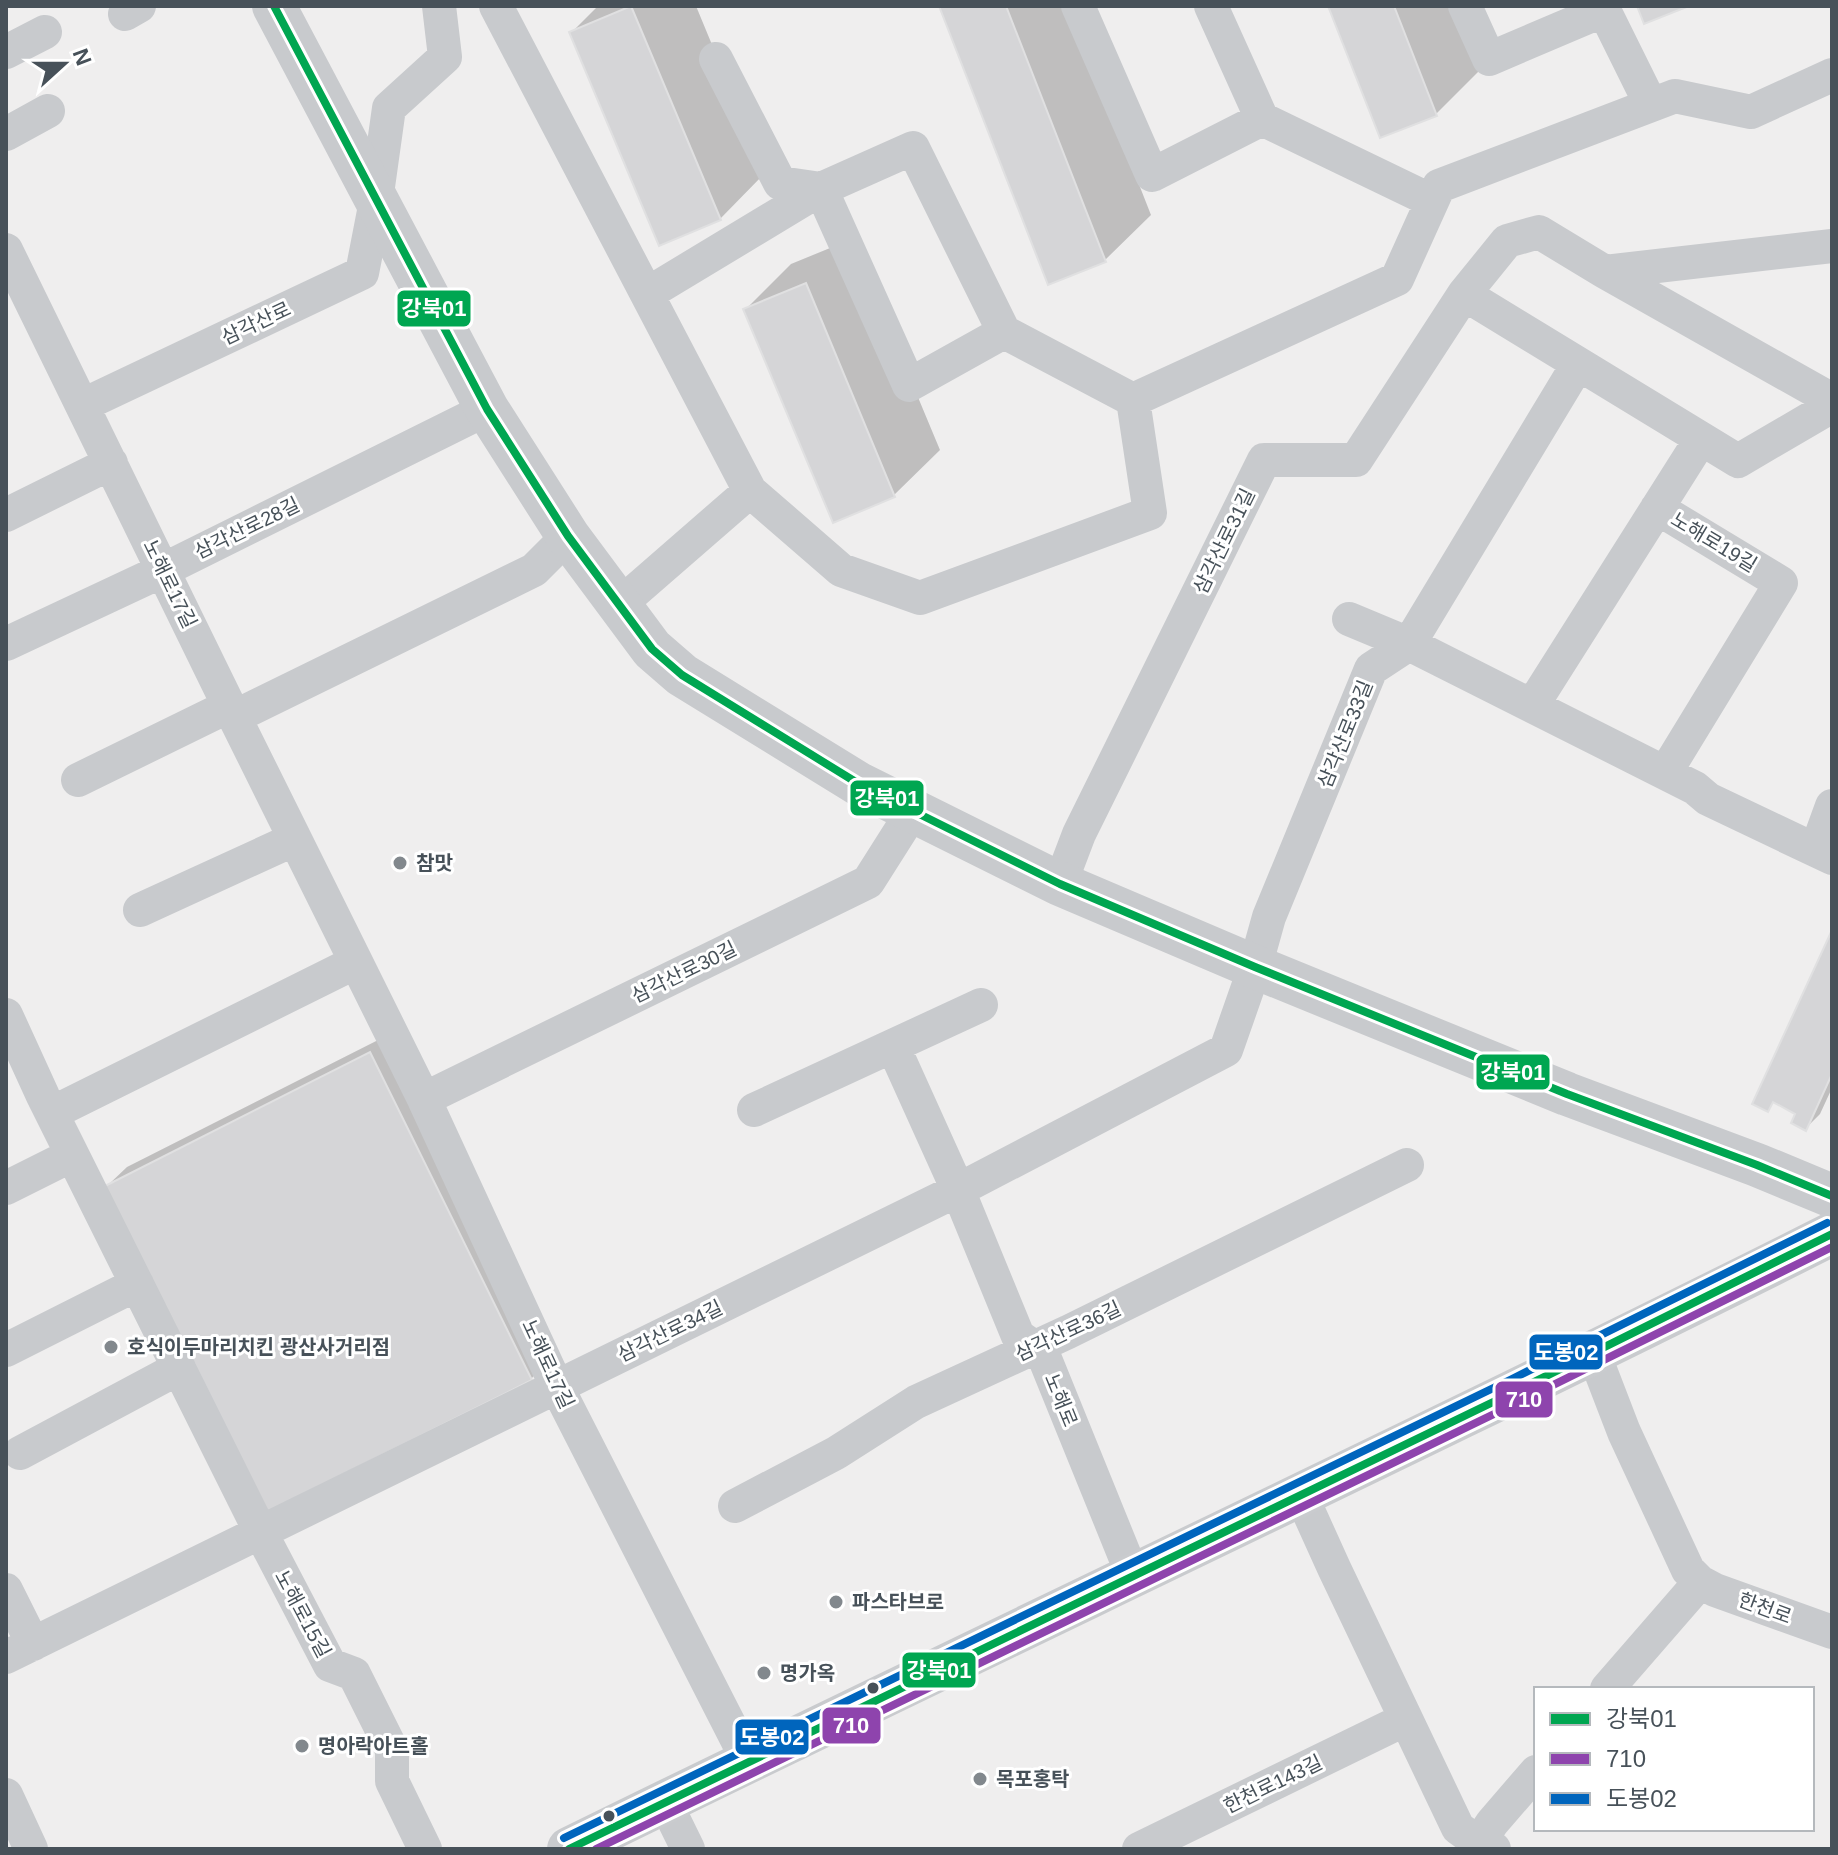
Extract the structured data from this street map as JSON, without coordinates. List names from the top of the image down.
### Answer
{
  "streets": {
    "street": [
      "삼각산로",
      "삼각산로28길",
      "삼각산로31길",
      "노해로19길",
      "노해로17길",
      "삼각산로33길",
      "삼각산로30길",
      "삼각산로34길",
      "삼각산로36길",
      "노해로",
      "한천로",
      "노해로15길",
      "한천로143길"
    ]
  },
  "crossings": [
    ["삼각산로", "노해로17길"],
    ["삼각산로28길", "노해로17길"],
    ["삼각산로31길", "삼각산로33길"],
    ["노해로17길", "삼각산로30길"],
    ["노해로17길", "삼각산로34길"],
    ["삼각산로33길", "삼각산로34길"],
    ["삼각산로34길", "노해로"],
    ["삼각산로34길", "노해로15길"],
    ["삼각산로36길", "노해로"]
  ],
  "places": [
    "참맛",
    "호식이두마리치킨 광산사거리점",
    "파스타브로",
    "명가옥",
    "명아락아트홀",
    "목포홍탁"
  ],
  "lines": ["transit line 강북01", "transit line 도봉02", "transit line 710"],
  "legend": ["강북01", "710", "도봉02"],
  "north": "right"
}
